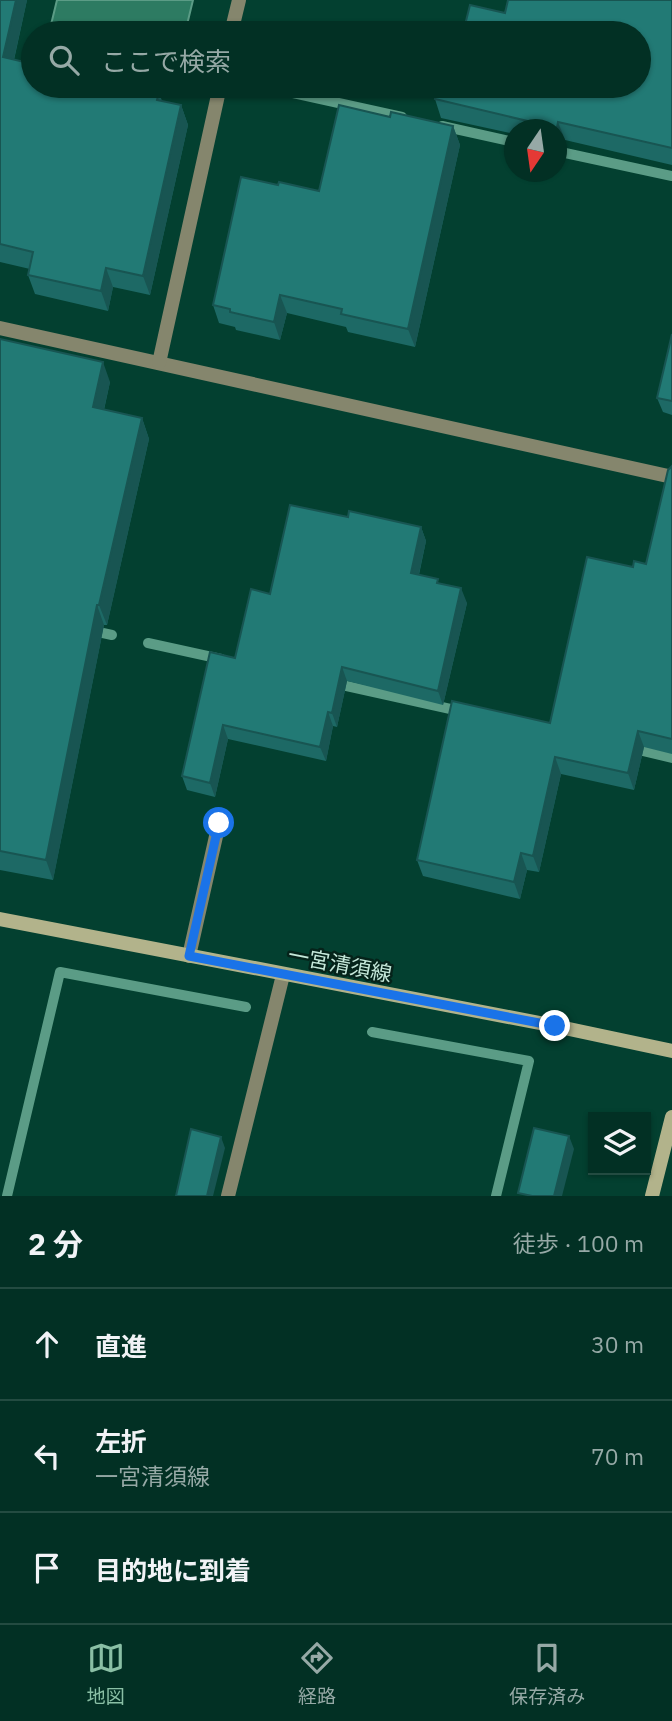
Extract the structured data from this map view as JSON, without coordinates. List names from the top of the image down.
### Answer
{
  "streets": {
    "main road": ["一宮清須線"]
  },
  "north": "bottom",
  "page": {
    "search": "ここで検索",
    "heading": ["2 分", "徒歩 · 100 m"],
    "list": [
      ["直進", "30 m"],
      ["左折", "一宮清須線", "70 m"],
      "目的地に到着"
    ],
    "nav": ["地図", "経路", "保存済み"]
  }
}
